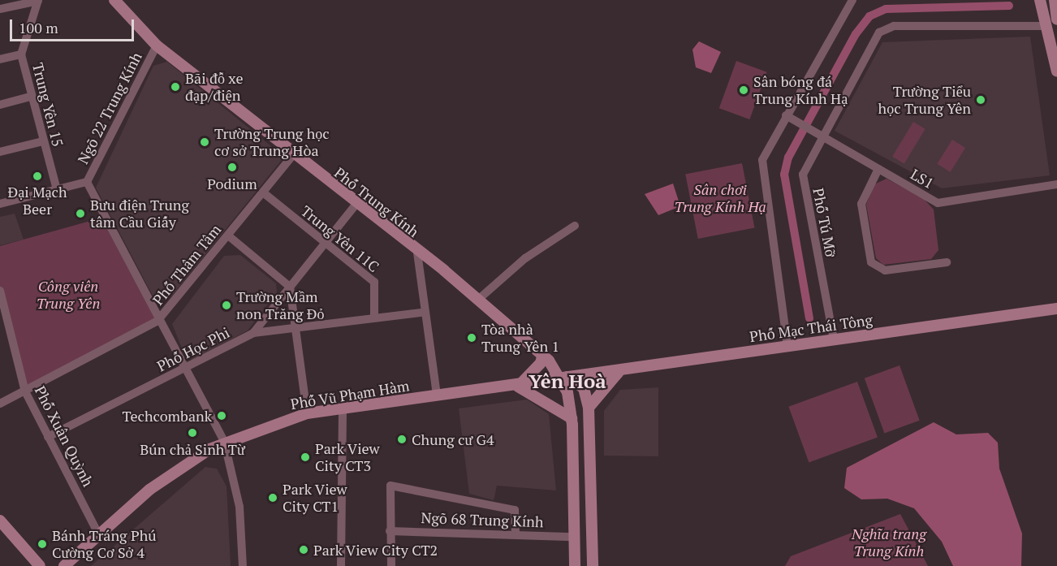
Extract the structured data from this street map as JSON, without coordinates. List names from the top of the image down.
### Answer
{
  "streets": {
    "street": [
      "Trung Yên 15",
      "Ngõ 22 Trung Kính",
      "LS1",
      "Phố Trung Kính",
      "Phố Tú Mỡ",
      "Trung Yên 11C",
      "Phố Thâm Tâm",
      "Phố Mạc Thái Tông",
      "Phố Học Phi",
      "Phố Vũ Phạm Hàm",
      "Phố Xuân Quỳnh",
      "Ngõ 68 Trung Kính"
    ]
  },
  "crossings": [
    ["Ngõ 22 Trung Kính", "Phố Trung Kính"],
    ["LS1", "Phố Tú Mỡ"],
    ["Phố Trung Kính", "Phố Thâm Tâm"],
    ["Phố Trung Kính", "Phố Mạc Thái Tông"],
    ["Phố Trung Kính", "Phố Vũ Phạm Hàm"],
    ["Phố Trung Kính", "Ngõ 68 Trung Kính"],
    ["Phố Tú Mỡ", "Phố Mạc Thái Tông"],
    ["Trung Yên 11C", "Phố Thâm Tâm"],
    ["Trung Yên 11C", "Phố Học Phi"],
    ["Phố Thâm Tâm", "Phố Xuân Quỳnh"],
    ["Phố Mạc Thái Tông", "Phố Vũ Phạm Hàm"],
    ["Phố Học Phi", "Phố Xuân Quỳnh"],
    ["Phố Vũ Phạm Hàm", "Phố Xuân Quỳnh"]
  ],
  "districts": ["Yên Hoà"],
  "parks": ["Sân chơi Trung Kính Hạ", "Công viên Trung Yên", "Nghĩa trang Trung Kính"],
  "places": [
    "Bãi đỗ xe đạp/điện",
    "Sân bóng đá Trung Kính Hạ",
    "Trường Tiểu học Trung Yên",
    "Trường Trung học cơ sở Trung Hòa",
    "Podium",
    "Đại Mạch Beer",
    "Bưu điện Trung tâm Cầu Giấy",
    "Trường Mầm non Trăng Đỏ",
    "Tòa nhà Trung Yên 1",
    "Techcombank",
    "Bún chả Sinh Từ",
    "Chung cư G4",
    "Park View City CT3",
    "Park View City CT1",
    "Bánh Tráng Phú Cường Cơ Sở 4",
    "Park View City CT2"
  ],
  "scale_bar": "100 m"
}
